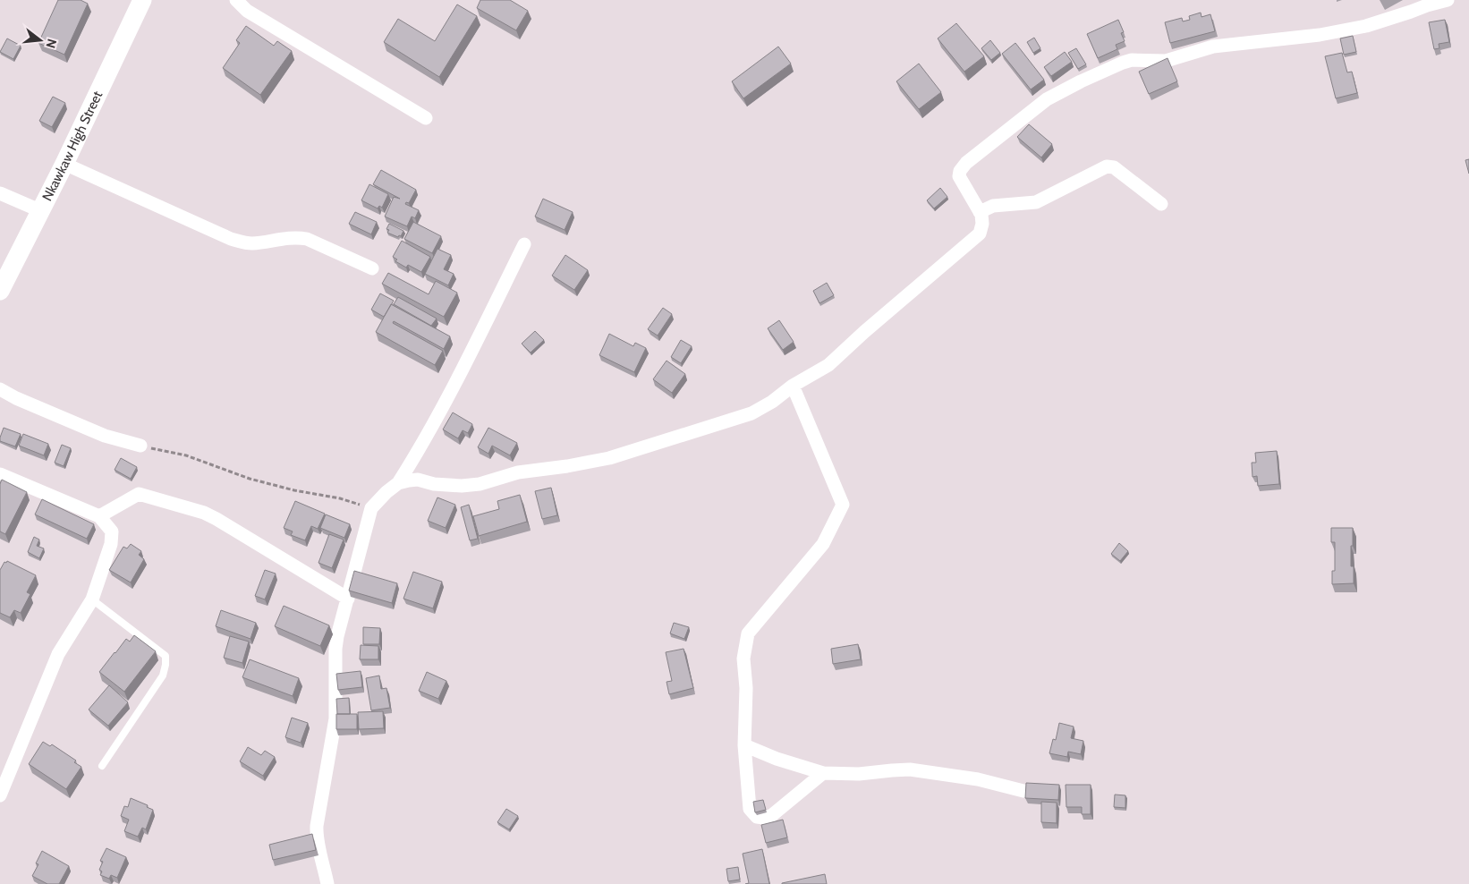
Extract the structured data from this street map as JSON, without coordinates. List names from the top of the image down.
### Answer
{
  "streets": {
    "main road": ["Nkawkaw High Street"]
  },
  "north": "right"
}
